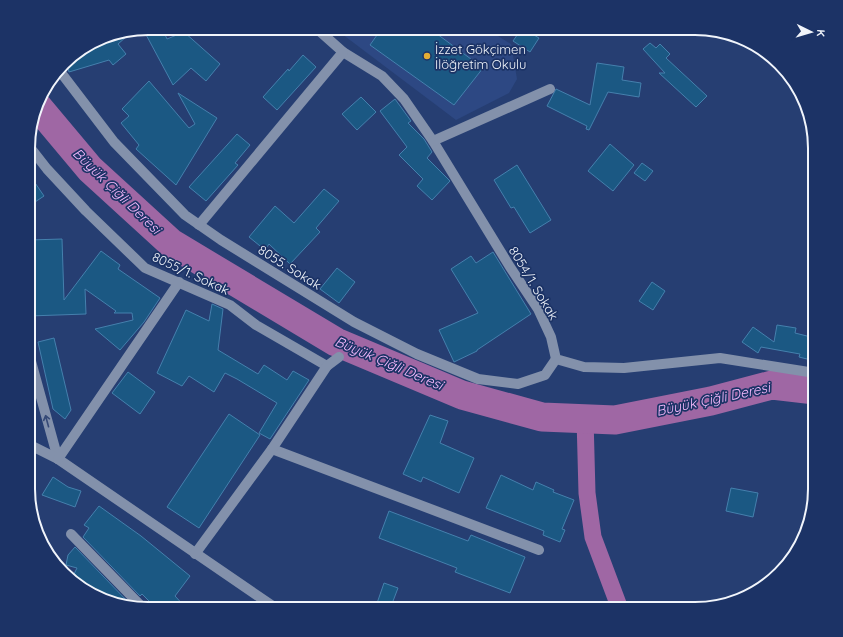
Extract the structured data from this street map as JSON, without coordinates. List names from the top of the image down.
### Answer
{
  "streets": {
    "street": ["8055. Sokak", "8055/1. Sokak", "8054/1. Sokak"]
  },
  "crossings": [
    ["8055. Sokak", "8054/1. Sokak"]
  ],
  "water": ["Büyük Çiğli Deresi"],
  "places": ["İzzet Gökçimen İlöğretim Okulu"],
  "north": "right"
}
